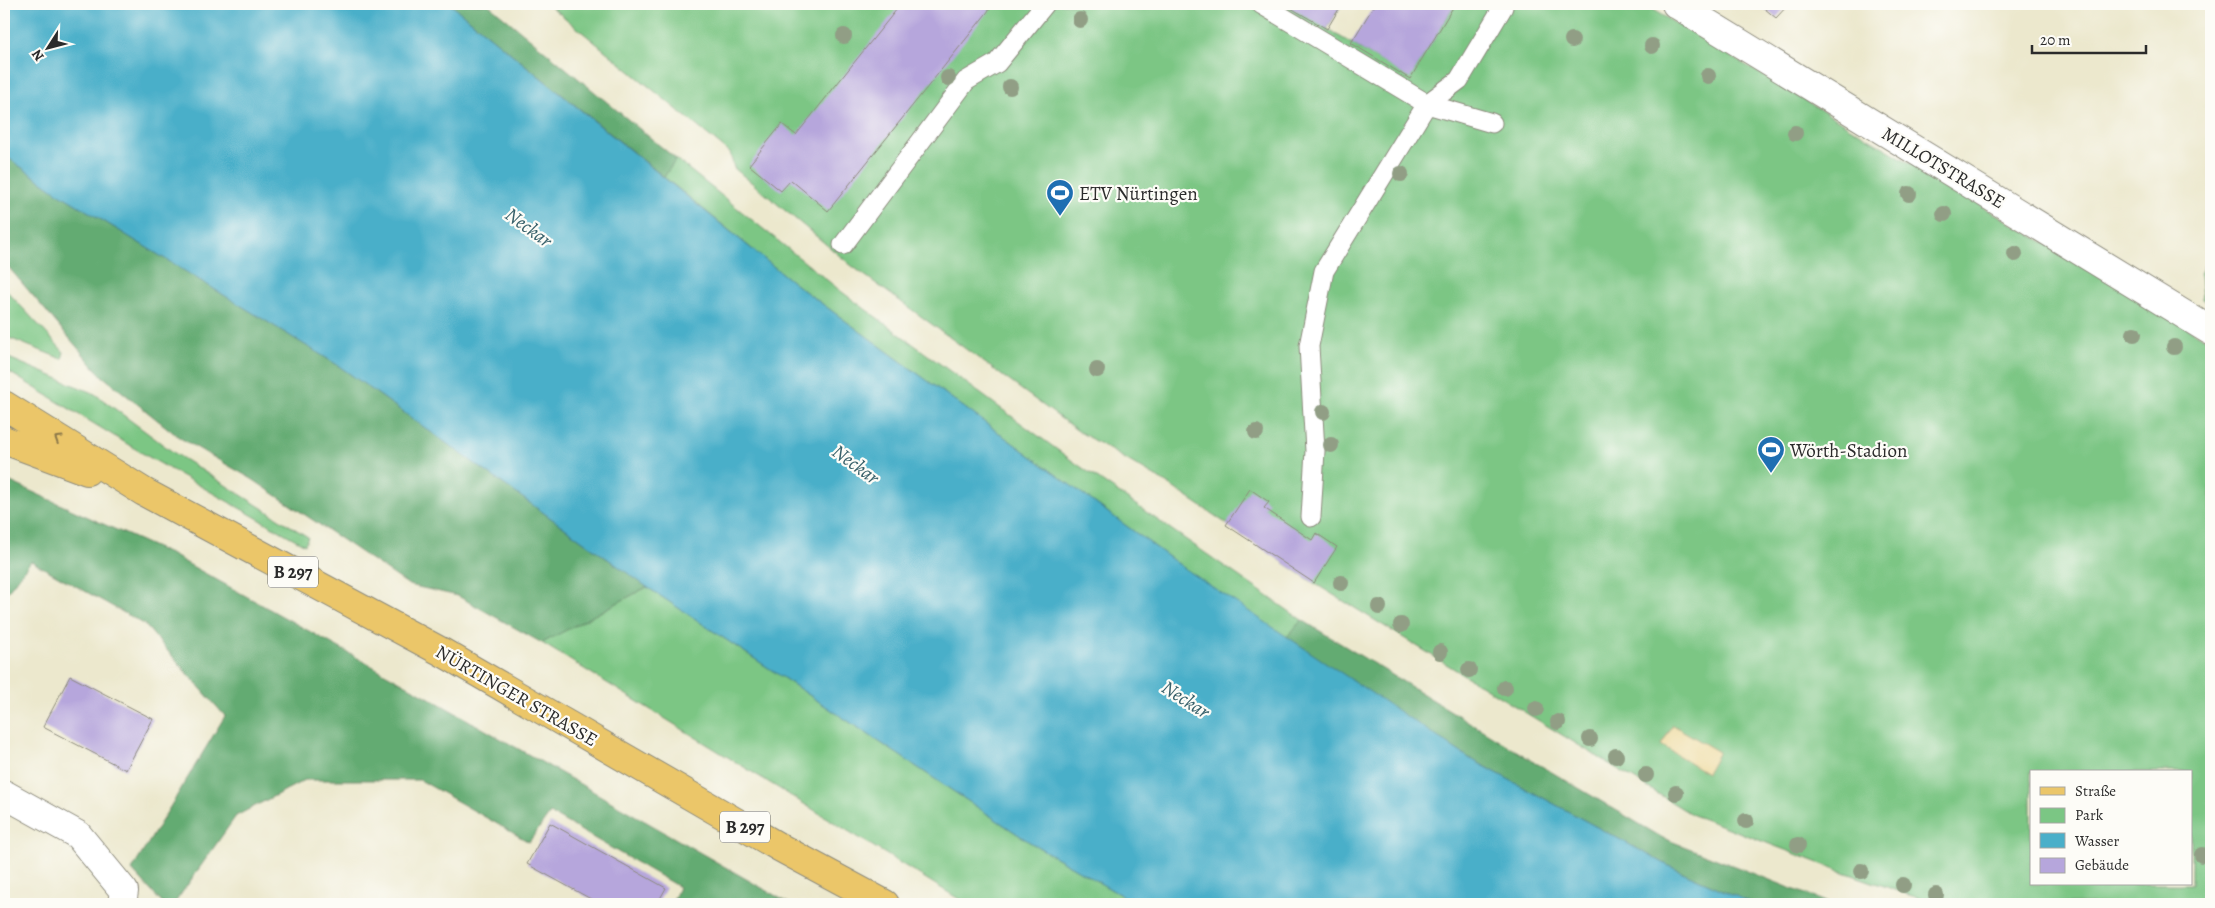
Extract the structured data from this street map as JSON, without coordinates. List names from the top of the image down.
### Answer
{
  "streets": {
    "main road": ["B 297", "NÜRTINGER STRASSE"],
    "street": ["MILLOTSTRASSE"]
  },
  "water": ["Neckar"],
  "places": {
    "sports": ["ETV Nürtingen", "Wörth-Stadion"]
  },
  "legend": [
    "Straße",
    "Park",
    "Wasser",
    "Gebäude"
  ],
  "scale_bar": "20 m",
  "north": "bottom left"
}
